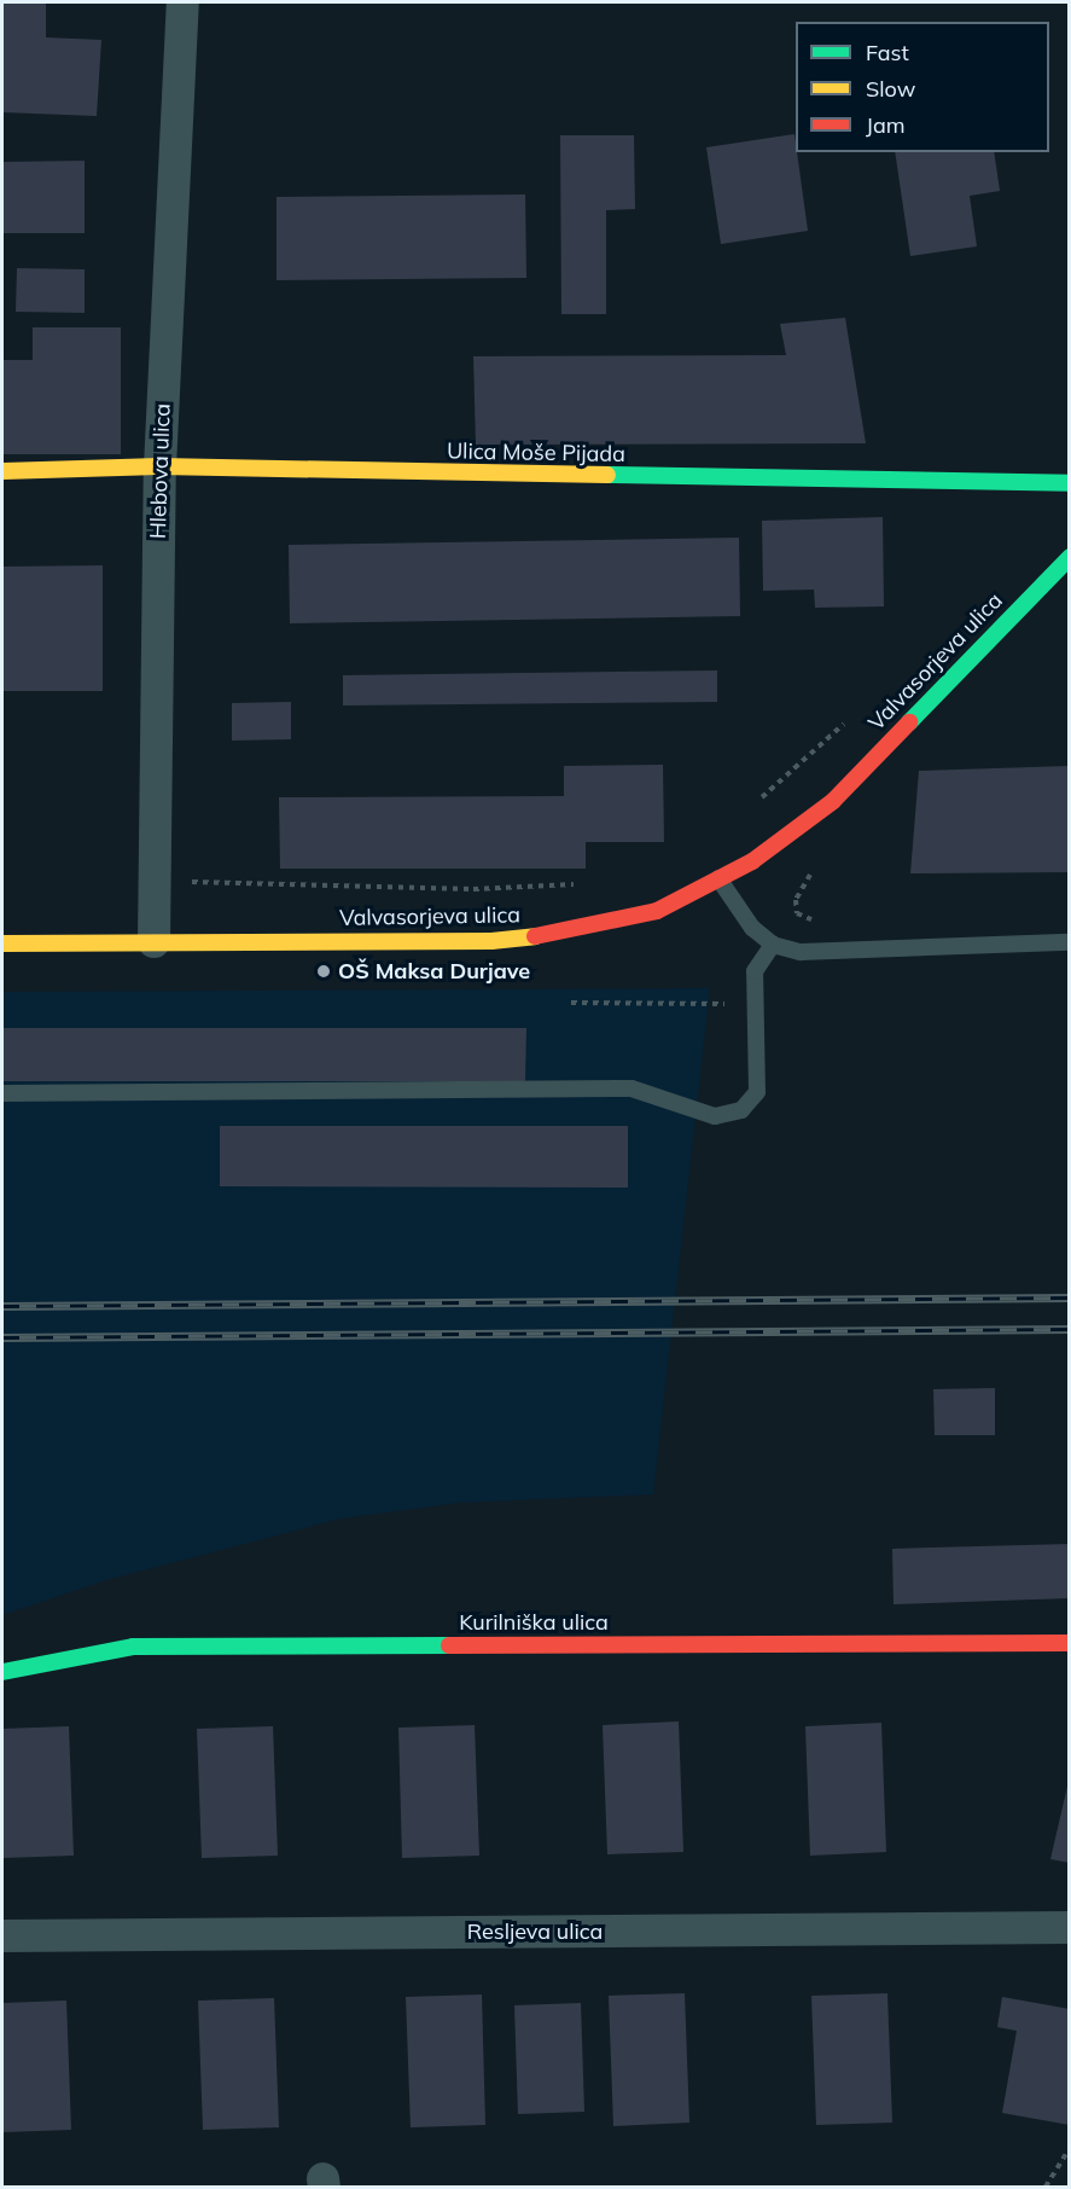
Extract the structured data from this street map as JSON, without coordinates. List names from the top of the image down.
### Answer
{
  "streets": {
    "street": [
      "Ulica Moše Pijada",
      "Hlebova ulica",
      "Valvasorjeva ulica",
      "Kurilniška ulica",
      "Resljeva ulica"
    ]
  },
  "crossings": [
    ["Ulica Moše Pijada", "Hlebova ulica"],
    ["Hlebova ulica", "Valvasorjeva ulica"]
  ],
  "places": ["OŠ Maksa Durjave"],
  "legend": ["Fast", "Slow", "Jam"]
}
